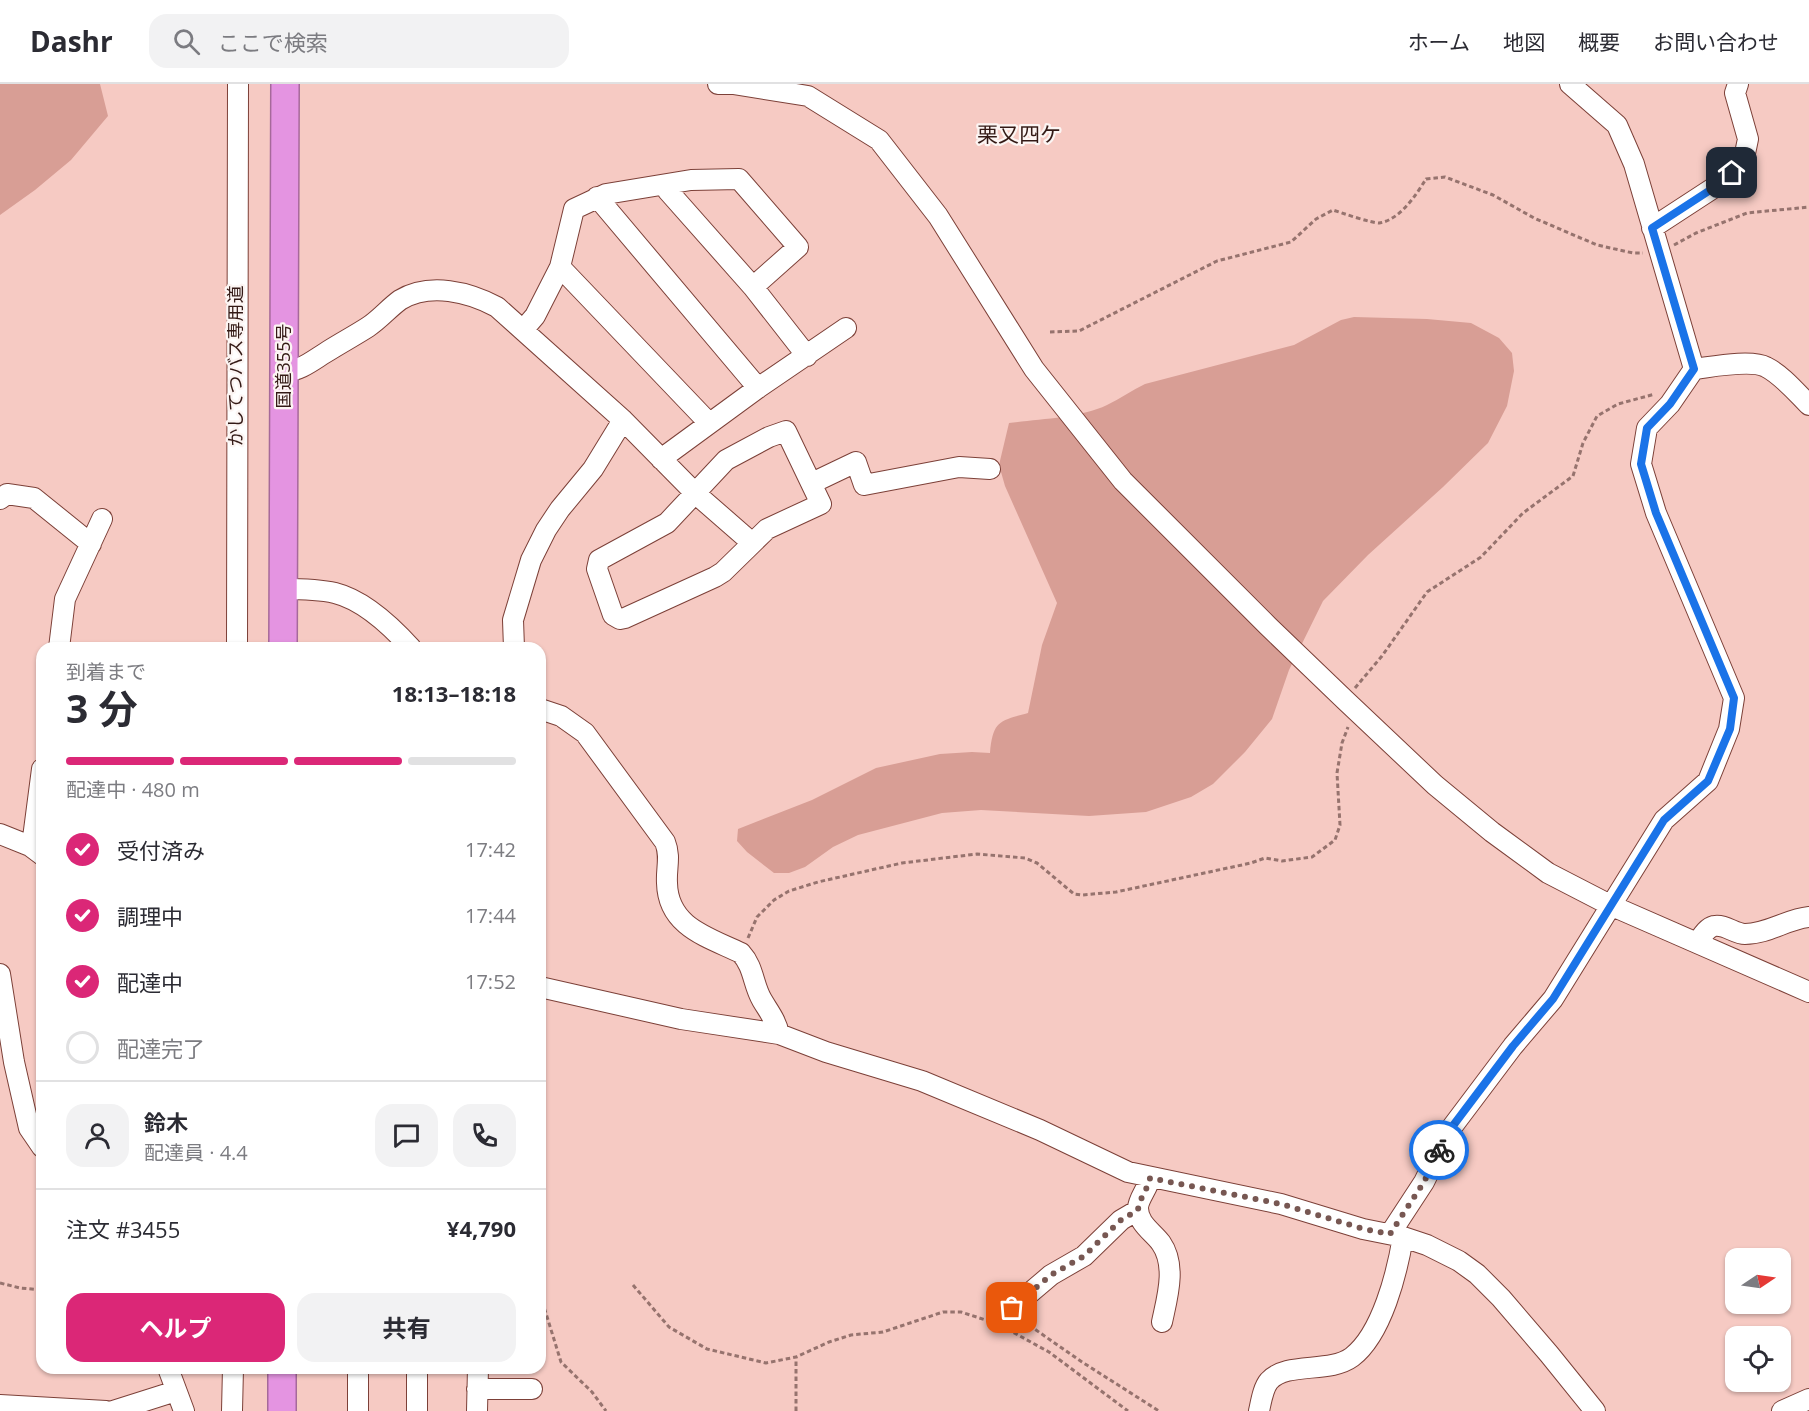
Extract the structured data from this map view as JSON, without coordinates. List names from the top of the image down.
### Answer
{
  "streets": {
    "highway": ["国道355号"],
    "street": ["かしてつバス専用道"]
  },
  "districts": ["栗又四ケ"],
  "north": "right",
  "page": {
    "header": "Dashr",
    "search": "ここで検索",
    "nav": [
      "ホーム",
      "地図",
      "概要",
      "お問い合わせ"
    ],
    "heading": ["3 分", "到着まで", "18:13–18:18"],
    "panel": [
      "鈴木",
      "配達員 · 4.4",
      "注文 #3455",
      "¥4,790"
    ],
    "bar": "配達中 · 480 m",
    "list": [
      ["受付済み", "17:42"],
      ["調理中", "17:44"],
      ["配達中", "17:52"],
      "配達完了"
    ],
    "buttons": ["ヘルプ", "共有"]
  }
}
